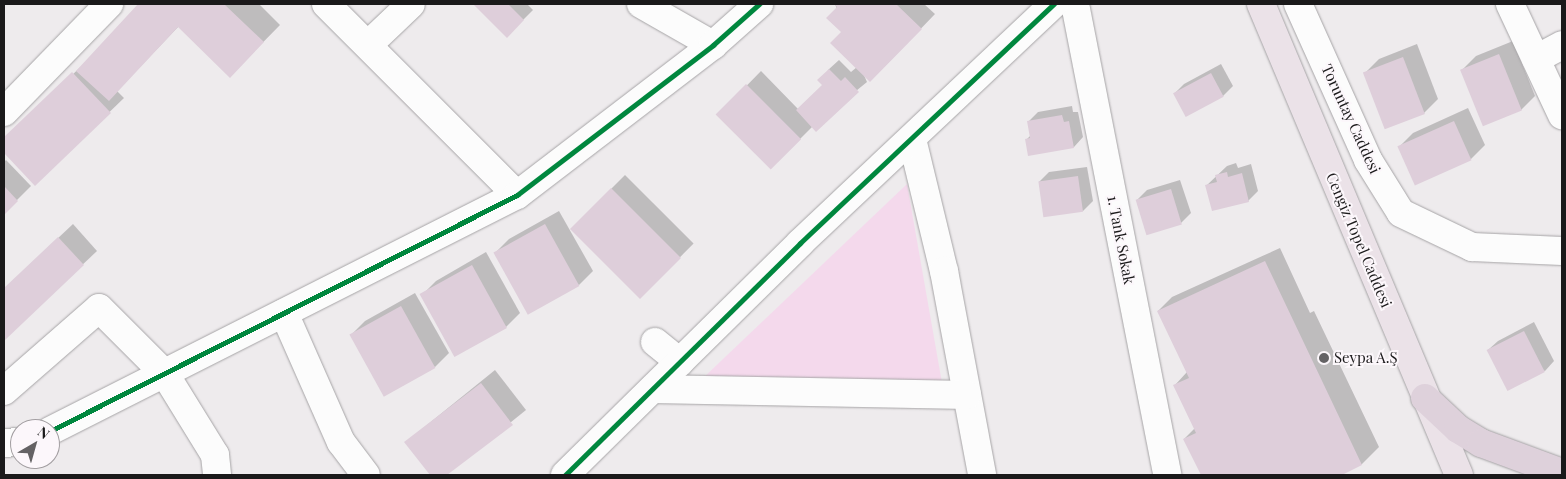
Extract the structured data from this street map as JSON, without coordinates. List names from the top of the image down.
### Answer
{
  "streets": {
    "main road": ["Cengiz Topel Caddesi"],
    "street": ["Toruntay Caddesi", "1. Tank Sokak"]
  },
  "places": ["Seypa A.Ş"],
  "north": "top right"
}
